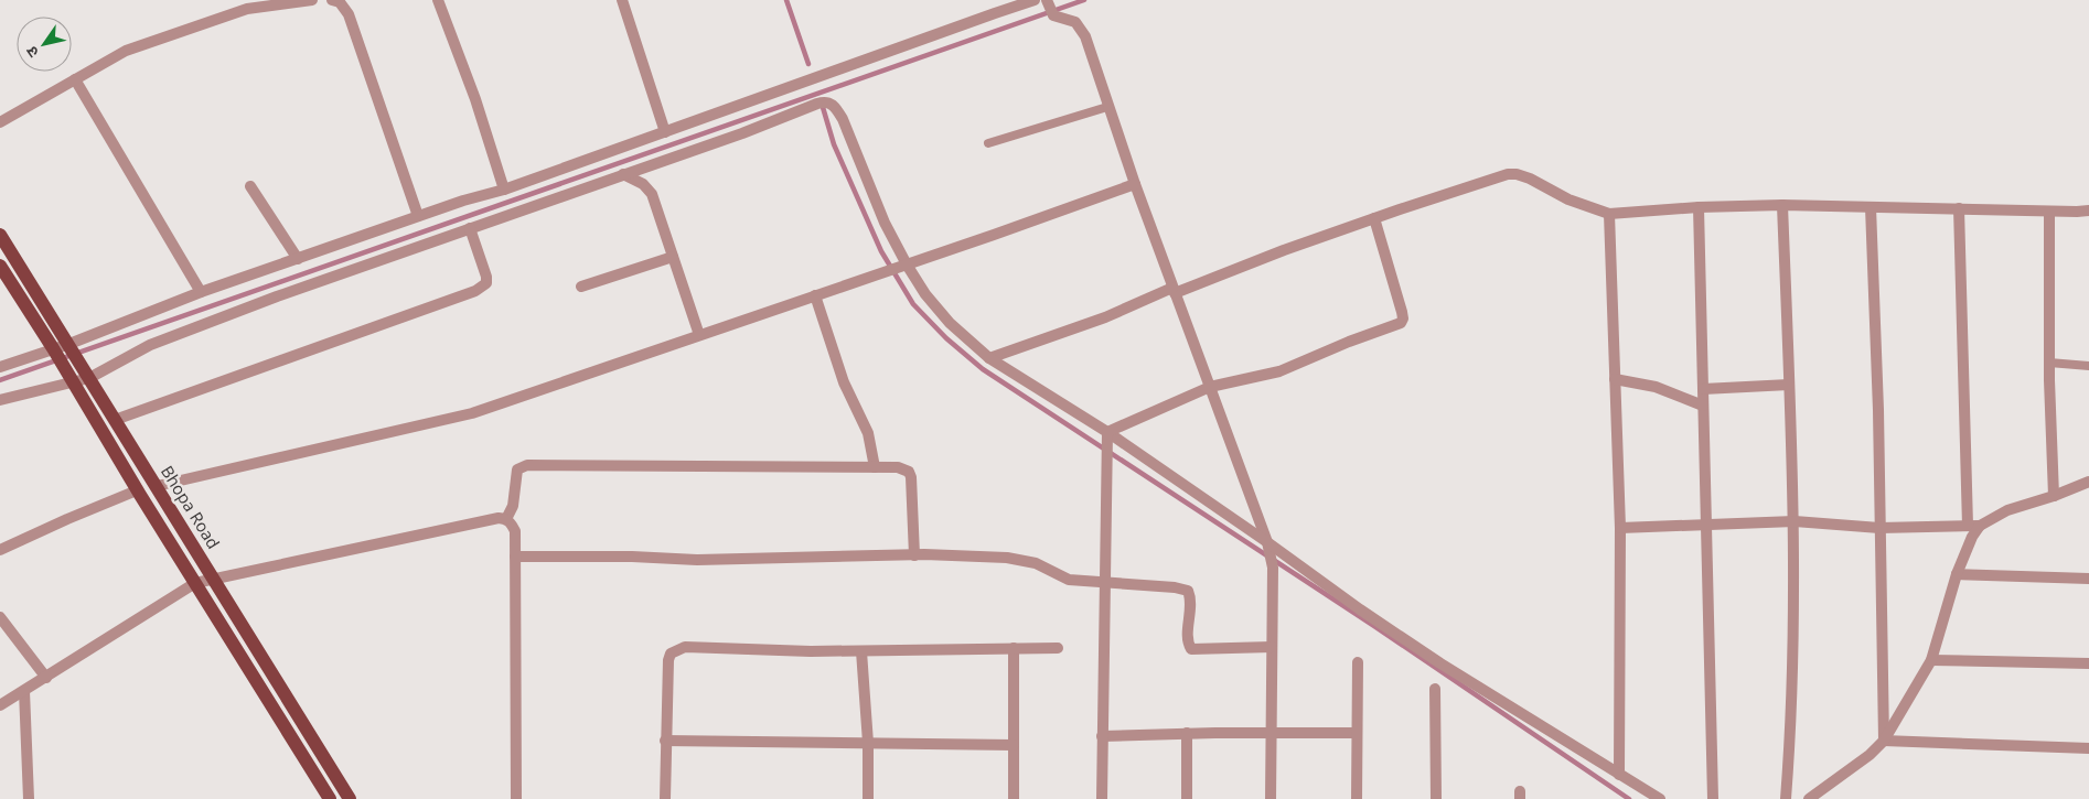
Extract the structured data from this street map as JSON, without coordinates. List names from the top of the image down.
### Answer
{
  "streets": {
    "main road": ["Bhopa Road"]
  },
  "north": "bottom left"
}
